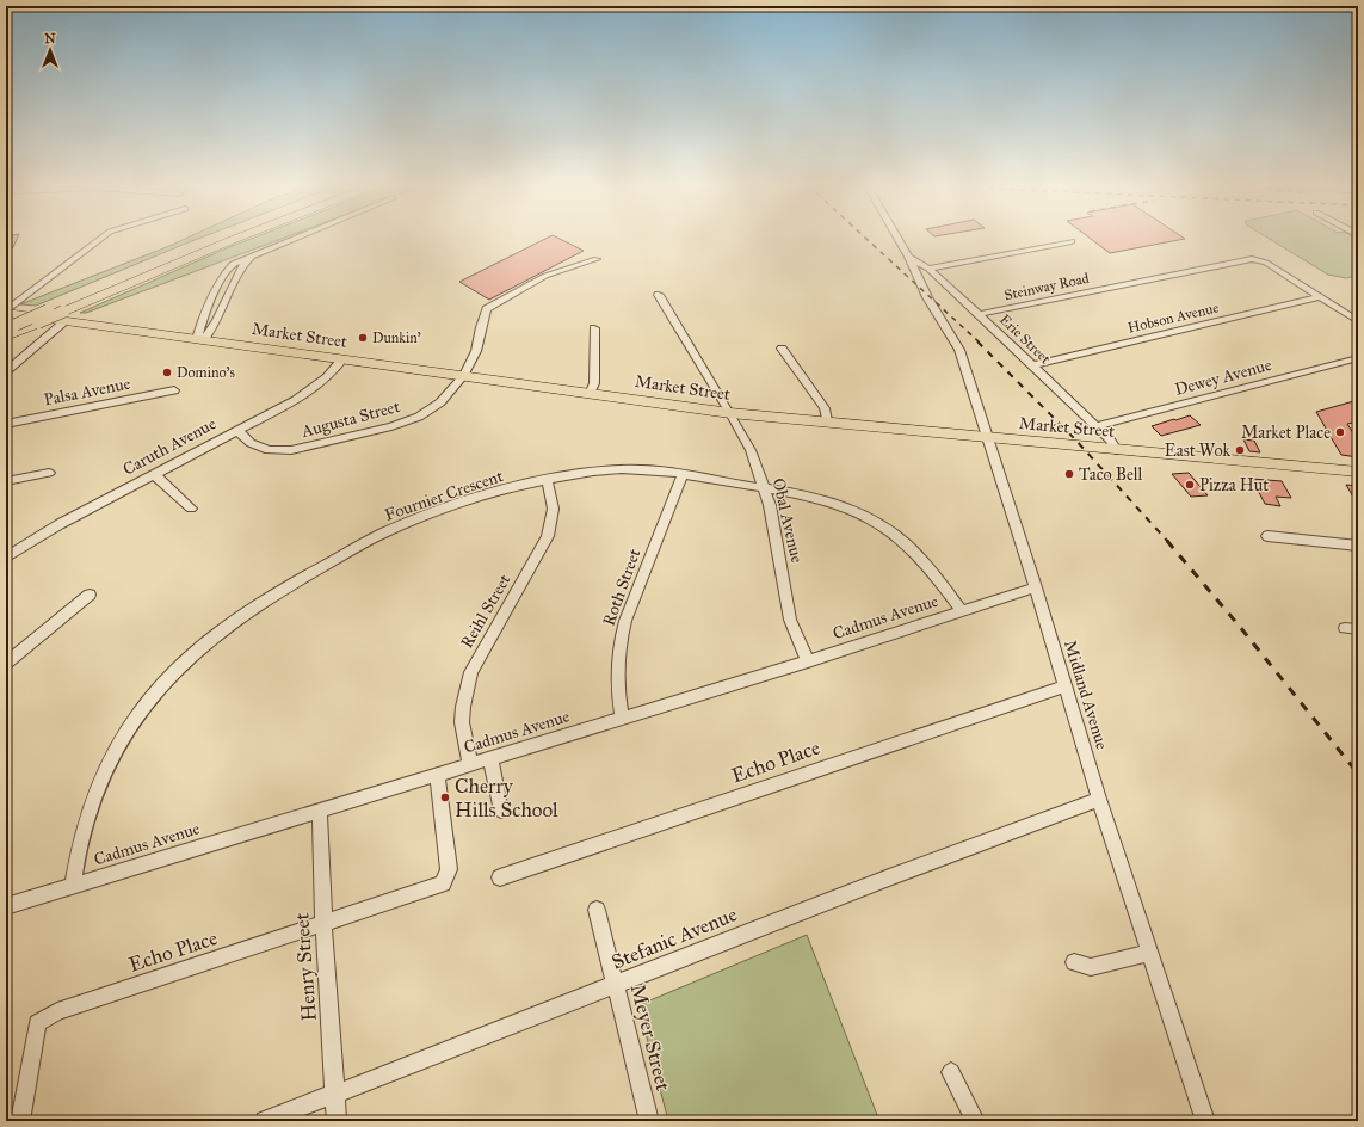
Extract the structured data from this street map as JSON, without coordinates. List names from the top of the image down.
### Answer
{
  "streets": {
    "main road": ["Market Street"],
    "street": [
      "Steinway Road",
      "Hobson Avenue",
      "Erie Street",
      "Dewey Avenue",
      "Palsa Avenue",
      "Augusta Street",
      "Caruth Avenue",
      "Fournier Crescent",
      "Obal Avenue",
      "Roth Street",
      "Reihl Street",
      "Cadmus Avenue",
      "Midland Avenue",
      "Echo Place",
      "Stefanic Avenue",
      "Henry Street",
      "Meyer Street"
    ]
  },
  "crossings": [
    ["Steinway Road", "Hobson Avenue"],
    ["Steinway Road", "Erie Street"],
    ["Hobson Avenue", "Erie Street"],
    ["Market Street", "Erie Street"],
    ["Market Street", "Augusta Street"],
    ["Market Street", "Caruth Avenue"],
    ["Market Street", "Obal Avenue"],
    ["Market Street", "Midland Avenue"],
    ["Erie Street", "Dewey Avenue"],
    ["Erie Street", "Midland Avenue"],
    ["Augusta Street", "Caruth Avenue"],
    ["Fournier Crescent", "Obal Avenue"],
    ["Fournier Crescent", "Roth Street"],
    ["Fournier Crescent", "Reihl Street"],
    ["Fournier Crescent", "Cadmus Avenue"],
    ["Obal Avenue", "Cadmus Avenue"],
    ["Roth Street", "Cadmus Avenue"],
    ["Reihl Street", "Cadmus Avenue"],
    ["Cadmus Avenue", "Midland Avenue"],
    ["Cadmus Avenue", "Echo Place"],
    ["Cadmus Avenue", "Henry Street"],
    ["Midland Avenue", "Echo Place"],
    ["Midland Avenue", "Stefanic Avenue"],
    ["Echo Place", "Henry Street"],
    ["Stefanic Avenue", "Henry Street"],
    ["Stefanic Avenue", "Meyer Street"]
  ],
  "places": [
    "Dunkin'",
    "Domino's",
    "Market Place",
    "East Wok",
    "Taco Bell",
    "Pizza Hut",
    "Cherry Hills School"
  ],
  "north": "top"
}
